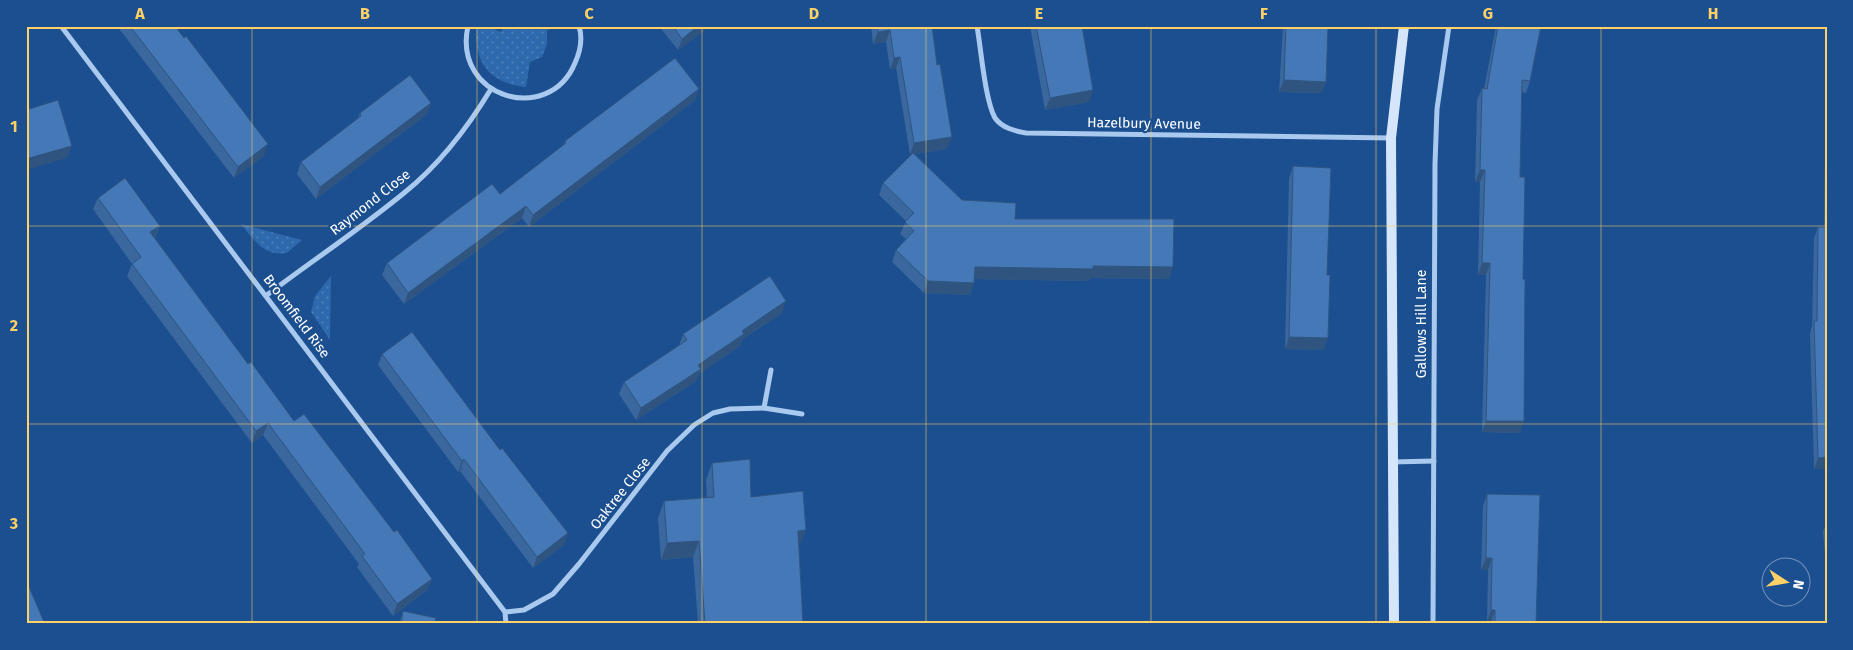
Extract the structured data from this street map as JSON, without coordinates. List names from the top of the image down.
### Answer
{
  "streets": {
    "street": [
      "Hazelbury Avenue",
      "Raymond Close",
      "Broomfield Rise",
      "Gallows Hill Lane",
      "Oaktree Close"
    ]
  },
  "crossings": [
    ["Raymond Close", "Broomfield Rise"],
    ["Broomfield Rise", "Oaktree Close"]
  ],
  "north": "right",
  "grid": {
    "columns": [
      "A",
      "B",
      "C",
      "D",
      "E",
      "F",
      "G",
      "H"
    ],
    "rows": ["1", "2", "3"]
  }
}
